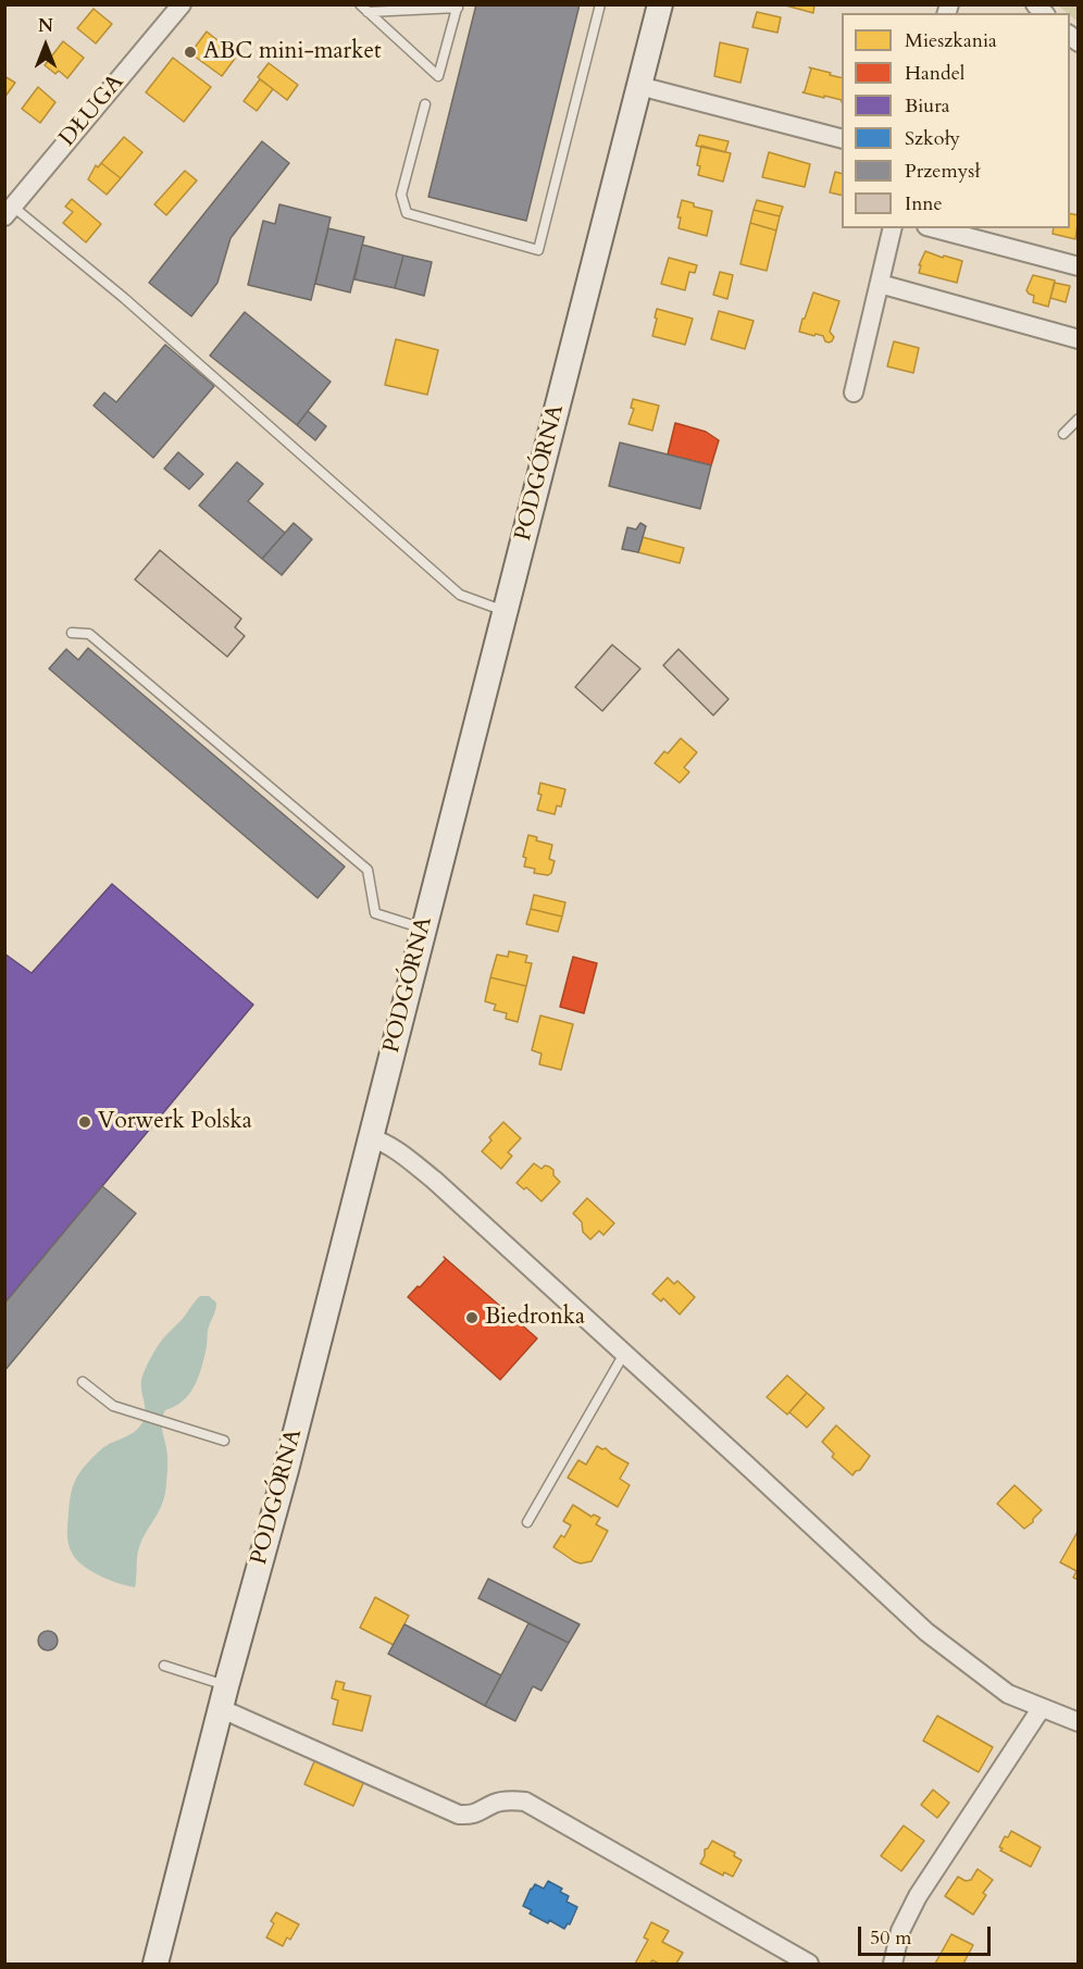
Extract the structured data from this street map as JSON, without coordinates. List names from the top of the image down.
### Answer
{
  "streets": {
    "main road": ["PODGÓRNA"],
    "street": ["DŁUGA"]
  },
  "places": ["ABC mini-market", "Vorwerk Polska", "Biedronka"],
  "legend": [
    "Mieszkania",
    "Handel",
    "Biura",
    "Szkoły",
    "Przemysł",
    "Inne"
  ],
  "scale_bar": "50 m",
  "north": "top"
}
